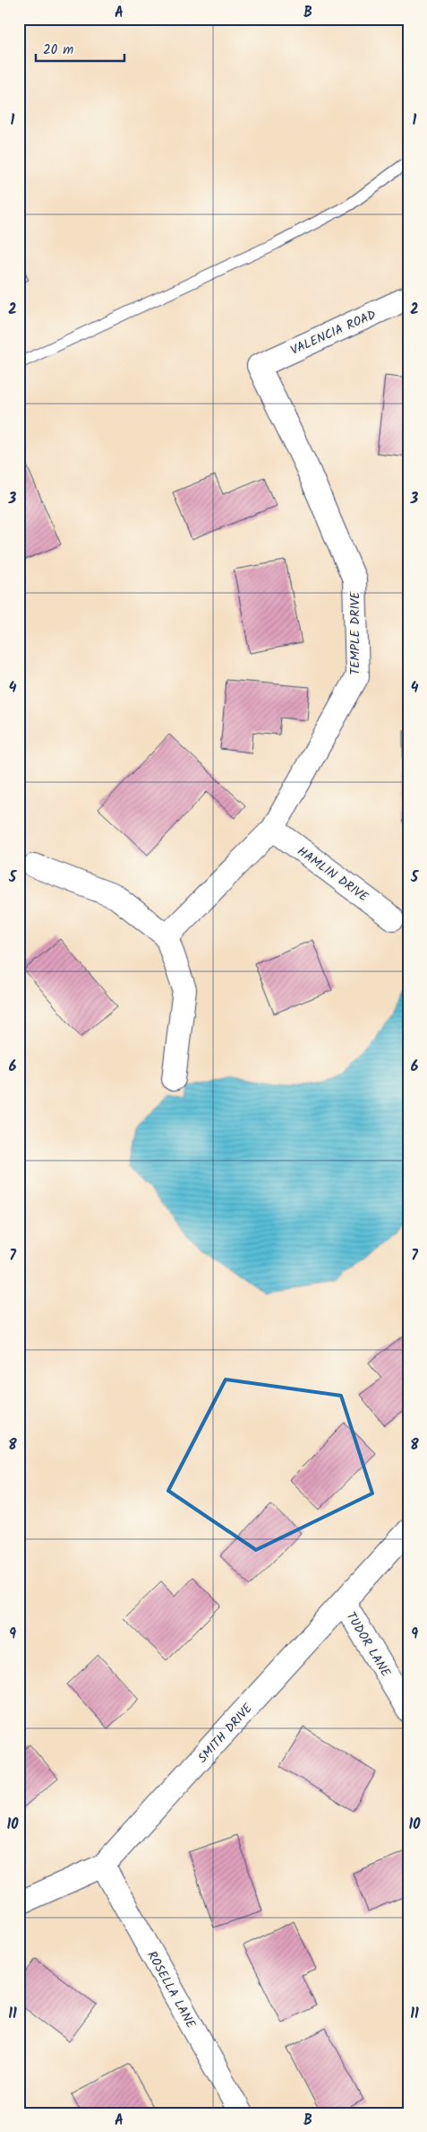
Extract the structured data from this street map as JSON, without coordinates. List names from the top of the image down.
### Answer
{
  "streets": {
    "street": [
      "VALENCIA ROAD",
      "TEMPLE DRIVE",
      "HAMLIN DRIVE",
      "TUDOR LANE",
      "SMITH DRIVE",
      "ROSELLA LANE"
    ]
  },
  "crossings": [
    ["VALENCIA ROAD", "TEMPLE DRIVE"],
    ["TEMPLE DRIVE", "HAMLIN DRIVE"],
    ["TUDOR LANE", "SMITH DRIVE"],
    ["SMITH DRIVE", "ROSELLA LANE"]
  ],
  "scale_bar": "20 m",
  "grid": {
    "columns": ["A", "B"],
    "rows": [
      "1",
      "2",
      "3",
      "4",
      "5",
      "6",
      "7",
      "8",
      "9",
      "10",
      "11"
    ]
  }
}
